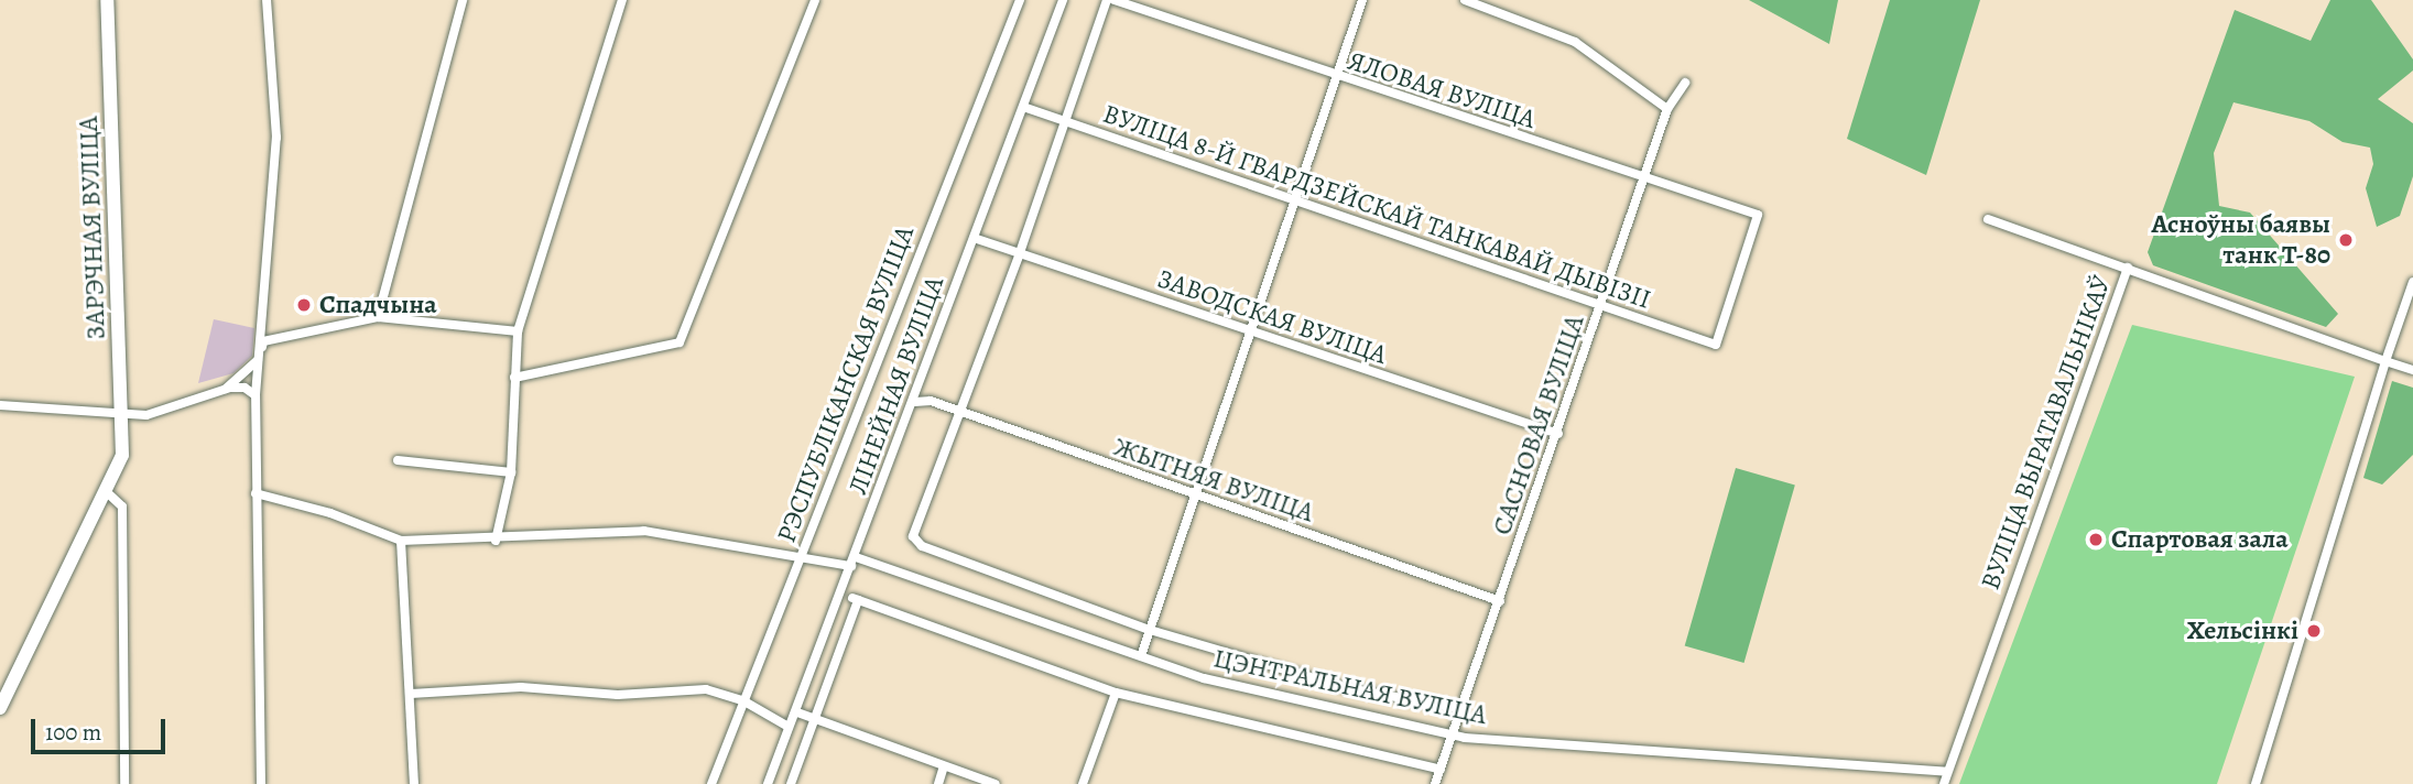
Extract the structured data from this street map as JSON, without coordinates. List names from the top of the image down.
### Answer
{
  "streets": {
    "main road": ["ЗАРЭЧНАЯ ВУЛІЦА"],
    "street": [
      "ЯЛОВАЯ ВУЛІЦА",
      "ВУЛІЦА 8-Й ГВАРДЗЕЙСКАЙ ТАНКАВАЙ ДЫВІЗІІ",
      "ЗАВОДСКАЯ ВУЛІЦА",
      "РЭСПУБЛІКАНСКАЯ ВУЛІЦА",
      "ЛІНЕЙНАЯ ВУЛІЦА",
      "САСНОВАЯ ВУЛІЦА",
      "ВУЛІЦА ВЫРАТАВАЛЬНІКАЎ",
      "ЖЫТНЯЯ ВУЛІЦА",
      "ЦЭНТРАЛЬНАЯ ВУЛІЦА"
    ]
  },
  "crossings": [
    ["ЯЛОВАЯ ВУЛІЦА", "ВУЛІЦА 8-Й ГВАРДЗЕЙСКАЙ ТАНКАВАЙ ДЫВІЗІІ"],
    ["ЯЛОВАЯ ВУЛІЦА", "САСНОВАЯ ВУЛІЦА"],
    ["ВУЛІЦА 8-Й ГВАРДЗЕЙСКАЙ ТАНКАВАЙ ДЫВІЗІІ", "ЛІНЕЙНАЯ ВУЛІЦА"],
    ["ВУЛІЦА 8-Й ГВАРДЗЕЙСКАЙ ТАНКАВАЙ ДЫВІЗІІ", "САСНОВАЯ ВУЛІЦА"],
    ["ЗАВОДСКАЯ ВУЛІЦА", "ЛІНЕЙНАЯ ВУЛІЦА"],
    ["ЗАВОДСКАЯ ВУЛІЦА", "САСНОВАЯ ВУЛІЦА"],
    ["РЭСПУБЛІКАНСКАЯ ВУЛІЦА", "ЦЭНТРАЛЬНАЯ ВУЛІЦА"],
    ["ЛІНЕЙНАЯ ВУЛІЦА", "ЖЫТНЯЯ ВУЛІЦА"],
    ["ЛІНЕЙНАЯ ВУЛІЦА", "ЦЭНТРАЛЬНАЯ ВУЛІЦА"],
    ["САСНОВАЯ ВУЛІЦА", "ЖЫТНЯЯ ВУЛІЦА"],
    ["САСНОВАЯ ВУЛІЦА", "ЦЭНТРАЛЬНАЯ ВУЛІЦА"],
    ["ВУЛІЦА ВЫРАТАВАЛЬНІКАЎ", "ЦЭНТРАЛЬНАЯ ВУЛІЦА"]
  ],
  "places": [
    "Асноўны баявы танк Т-80",
    "Спадчына",
    "Спартовая зала",
    "Хельсінкі"
  ],
  "scale_bar": "100 m"
}
